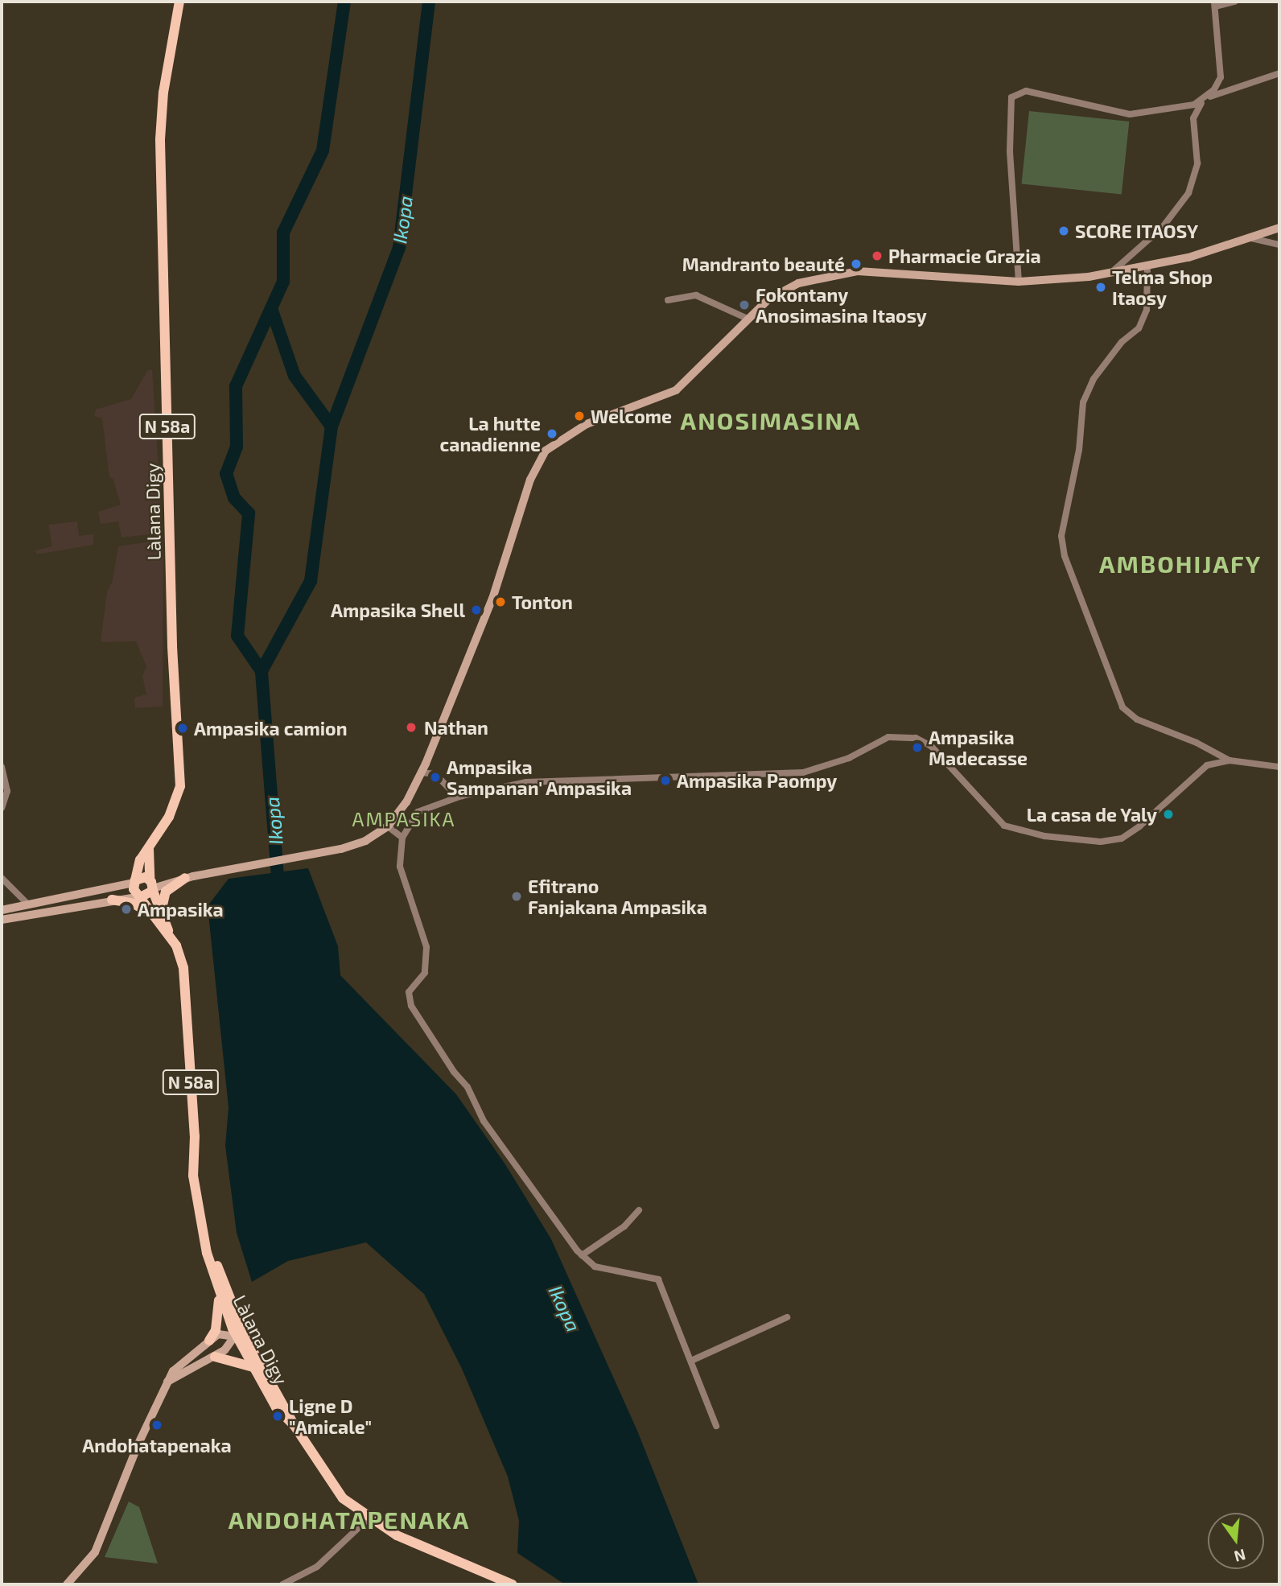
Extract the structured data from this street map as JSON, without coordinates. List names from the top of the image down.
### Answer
{
  "streets": {
    "main road": ["N 58a", "Làlana Digy"]
  },
  "crossings": [
    ["N 58a", "Làlana Digy"]
  ],
  "districts": [
    "ANOSIMASINA",
    "AMBOHIJAFY",
    "AMPASIKA",
    "ANDOHATAPENAKA"
  ],
  "water": ["Ikopa"],
  "places": [
    "SCORE ITAOSY",
    "Pharmacie Grazia",
    "Mandranto beauté",
    "Telma Shop Itaosy",
    "Fokontany Anosimasina Itaosy",
    "Welcome",
    "La hutte canadienne",
    "Tonton",
    "Ampasika Shell",
    "Nathan",
    "Ampasika camion",
    "Ampasika Madecasse",
    "Ampasika Sampanan' Ampasika",
    "Ampasika Paompy",
    "La casa de Yaly",
    "Efitrano Fanjakana Ampasika",
    "Ampasika",
    "Ligne D \"Amicale\"",
    "Andohatapenaka"
  ],
  "north": "bottom"
}
